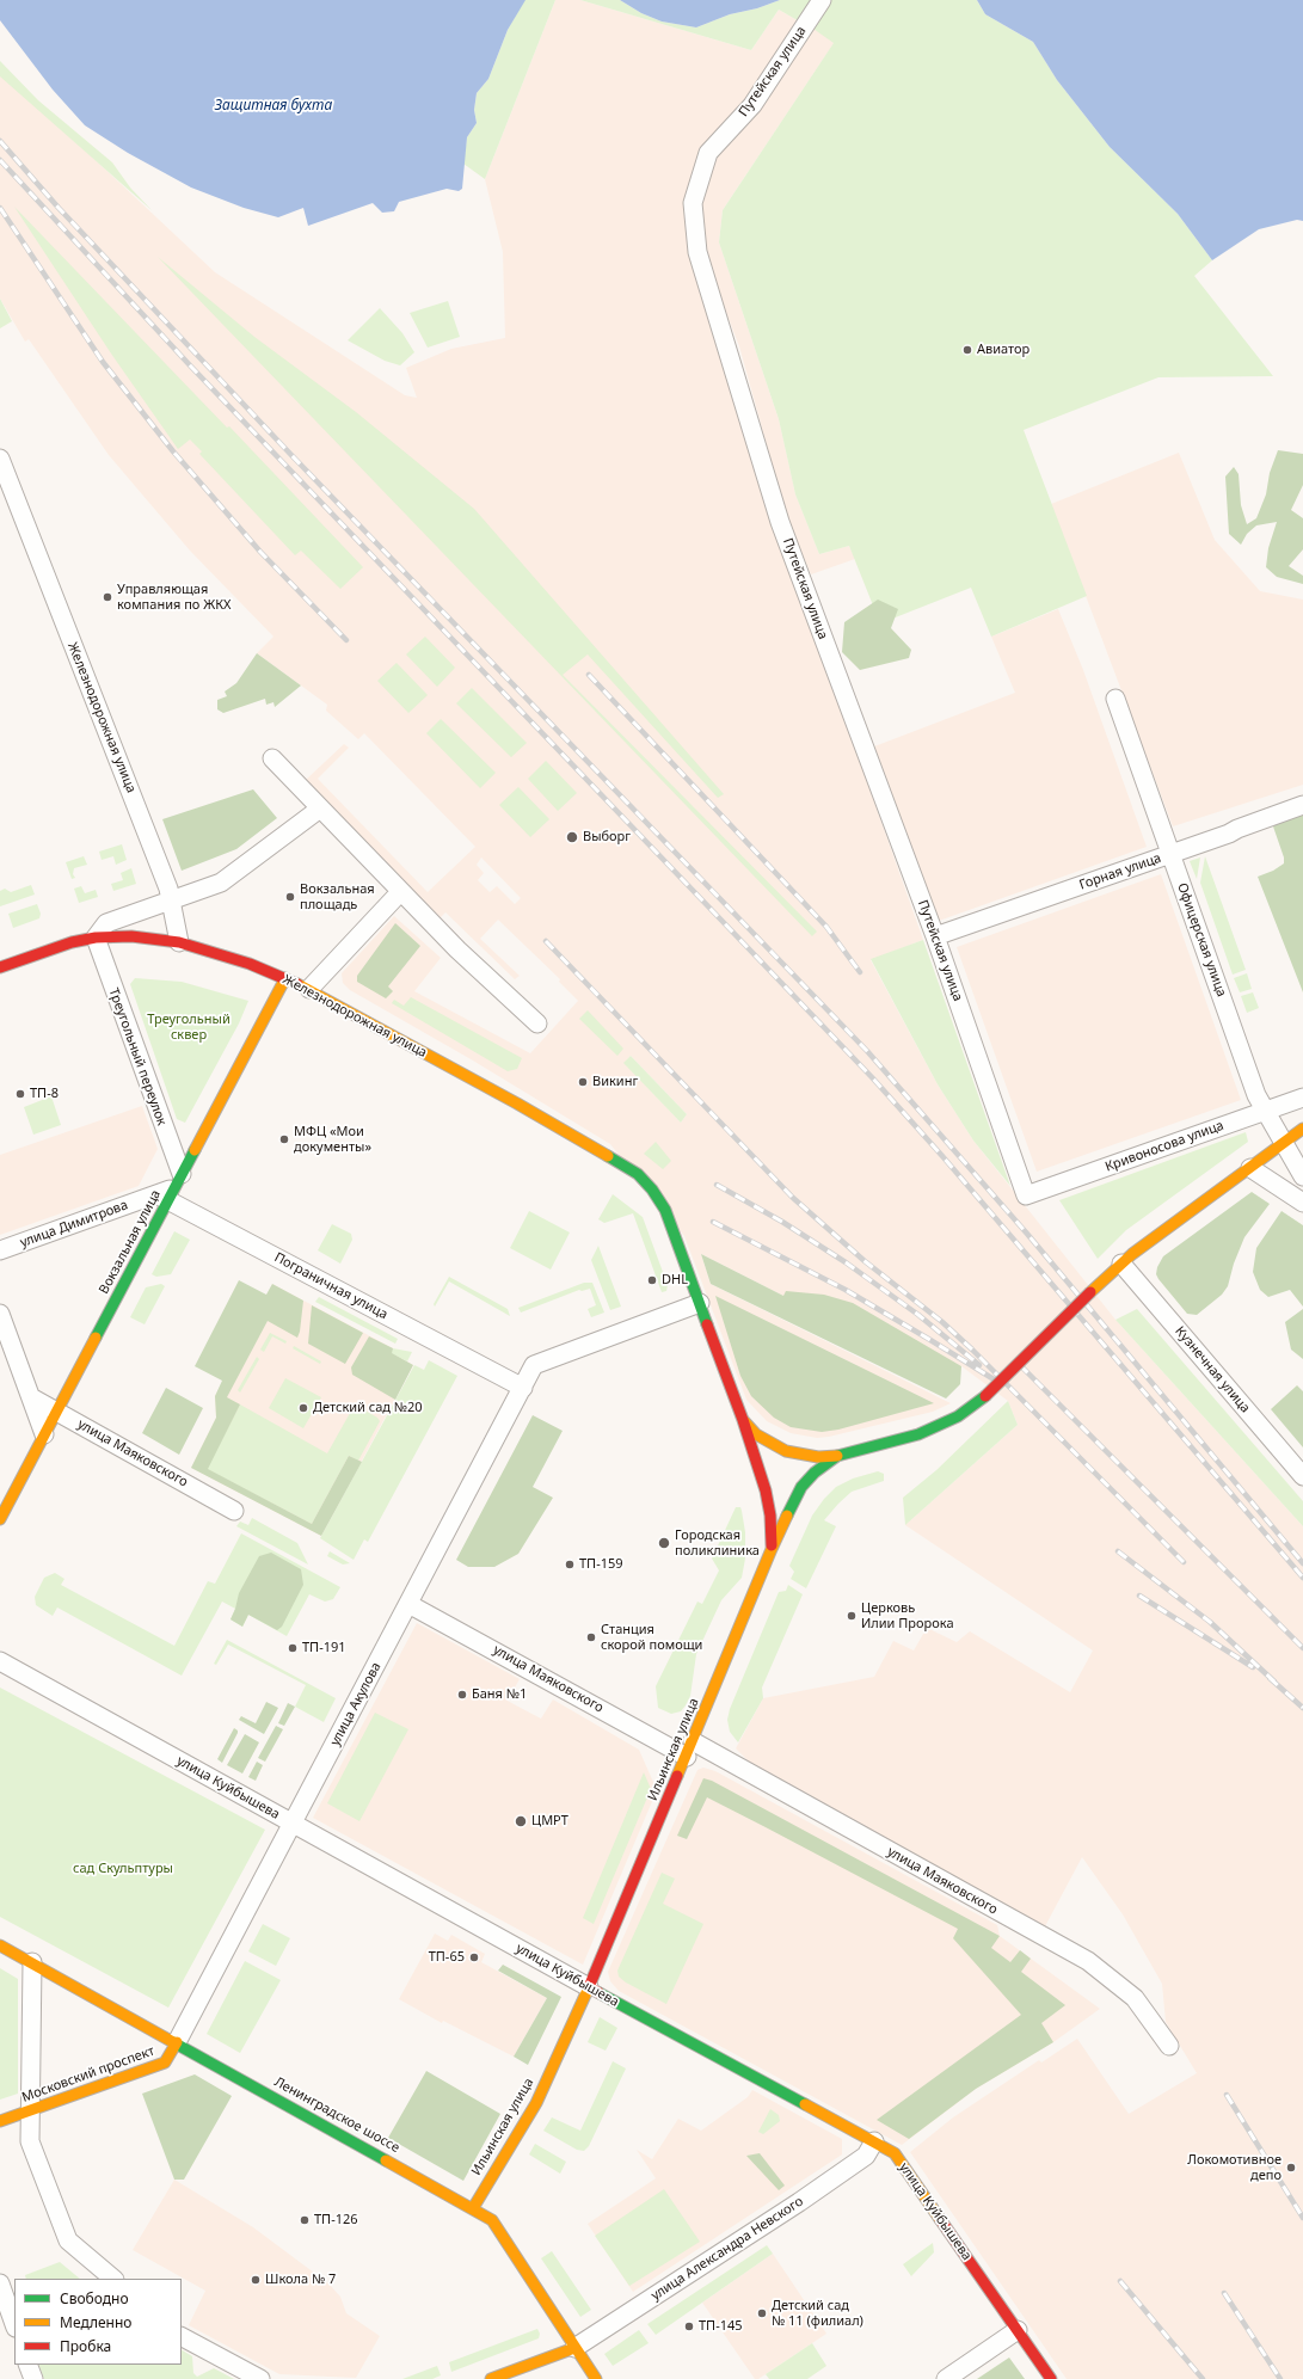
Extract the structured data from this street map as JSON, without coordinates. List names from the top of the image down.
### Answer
{
  "streets": {
    "main road": [
      "Железнодорожная улица",
      "Вокзальная улица",
      "Ильинская улица",
      "улица Куйбышева",
      "Московский проспект",
      "Ленинградское шоссе"
    ],
    "street": [
      "Путейская улица",
      "Горная улица",
      "Офицерская улица",
      "Треугольный переулок",
      "Кривоносова улица",
      "улица Димитрова",
      "Пограничная улица",
      "Кузнечная улица",
      "улица Маяковского",
      "улица Акулова",
      "улица Александра Невского"
    ]
  },
  "crossings": [
    ["Путейская улица", "Горная улица"],
    ["Путейская улица", "Кривоносова улица"],
    ["Железнодорожная улица", "Вокзальная улица"],
    ["Железнодорожная улица", "улица Акулова"],
    ["Железнодорожная улица", "Ильинская улица"],
    ["Горная улица", "Офицерская улица"],
    ["Офицерская улица", "Кривоносова улица"],
    ["Треугольный переулок", "улица Димитрова"],
    ["Треугольный переулок", "Вокзальная улица"],
    ["Треугольный переулок", "Пограничная улица"],
    ["улица Димитрова", "Вокзальная улица"],
    ["улица Димитрова", "Пограничная улица"],
    ["Вокзальная улица", "Пограничная улица"],
    ["Вокзальная улица", "улица Маяковского"],
    ["Пограничная улица", "улица Акулова"],
    ["Кузнечная улица", "Ильинская улица"],
    ["улица Маяковского", "улица Акулова"],
    ["улица Маяковского", "Ильинская улица"],
    ["улица Акулова", "улица Куйбышева"],
    ["улица Акулова", "Московский проспект"],
    ["улица Акулова", "Ленинградское шоссе"],
    ["Ильинская улица", "улица Куйбышева"],
    ["Ильинская улица", "Ленинградское шоссе"],
    ["улица Куйбышева", "улица Александра Невского"],
    ["Московский проспект", "Ленинградское шоссе"],
    ["Ленинградское шоссе", "улица Александра Невского"]
  ],
  "water": ["Защитная бухта"],
  "parks": ["Треугольный сквер", "сад Скульптуры"],
  "places": [
    "Авиатор",
    "Управляющая компания по ЖКХ",
    "Выборг",
    "Вокзальная площадь",
    "Викинг",
    "ТП-8",
    "МФЦ «Мои документы»",
    "DHL",
    "Детский сад №20",
    "Городская поликлиника",
    "ТП-159",
    "Церковь Илии Пророка",
    "Станция скорой помощи",
    "ТП-191",
    "Баня №1",
    "ЦМРТ",
    "ТП-65",
    "Локомотивное депо",
    "ТП-126",
    "Школа № 7",
    "Детский сад № 11 (филиал)",
    "ТП-145"
  ],
  "legend": ["Свободно", "Медленно", "Пробка"]
}
